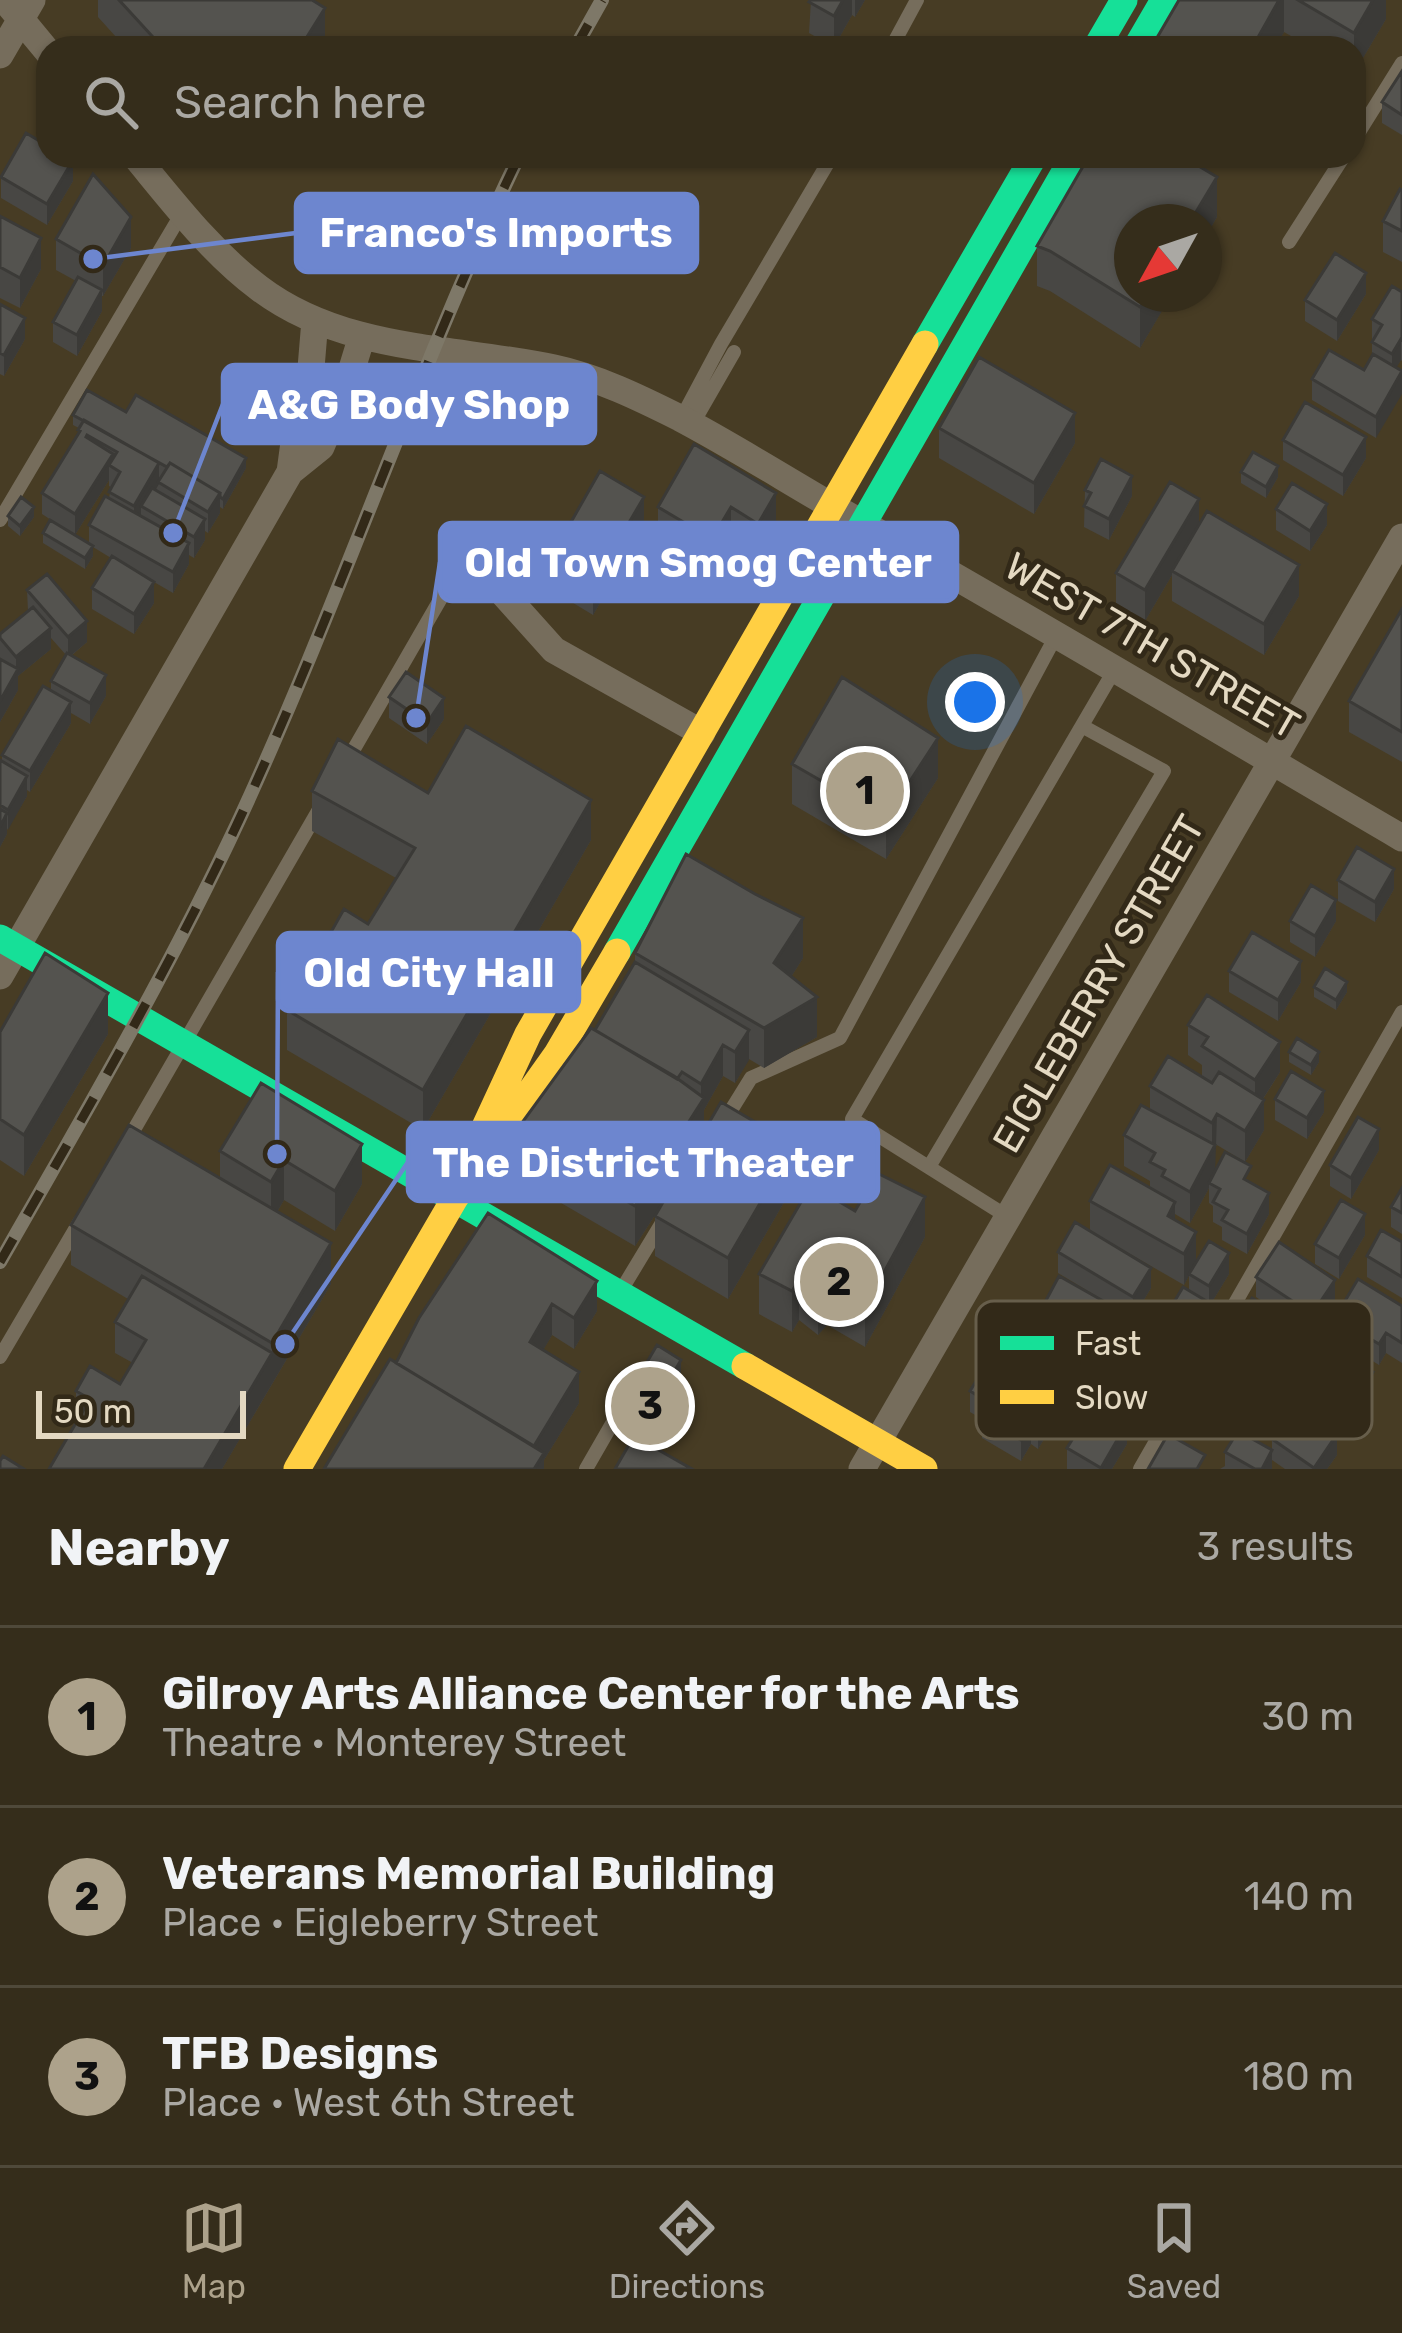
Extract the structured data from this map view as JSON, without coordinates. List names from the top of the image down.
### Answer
{
  "streets": {
    "street": ["WEST 7TH STREET", "EIGLEBERRY STREET"]
  },
  "crossings": [
    ["WEST 7TH STREET", "EIGLEBERRY STREET"]
  ],
  "places": [
    "Franco's Imports",
    "A&G Body Shop",
    "Old Town Smog Center",
    "Old City Hall",
    "The District Theater"
  ],
  "legend": ["Fast", "Slow"],
  "scale_bar": "50 m",
  "north": "bottom left",
  "page": {
    "search": "Search here",
    "pins": ["1", "2", "3"],
    "scale": "50 m",
    "heading": ["Nearby", "3 results"],
    "list": [
      {
        "mark": "1",
        "name": "Gilroy Arts Alliance Center for the Arts",
        "note": "Theatre · Monterey Street",
        "value": "30 m"
      },
      {
        "mark": "2",
        "name": "Veterans Memorial Building",
        "note": "Place · Eigleberry Street",
        "value": "140 m"
      },
      {
        "mark": "3",
        "name": "TFB Designs",
        "note": "Place · West 6th Street",
        "value": "180 m"
      }
    ],
    "nav": ["Map", "Directions", "Saved"]
  }
}
